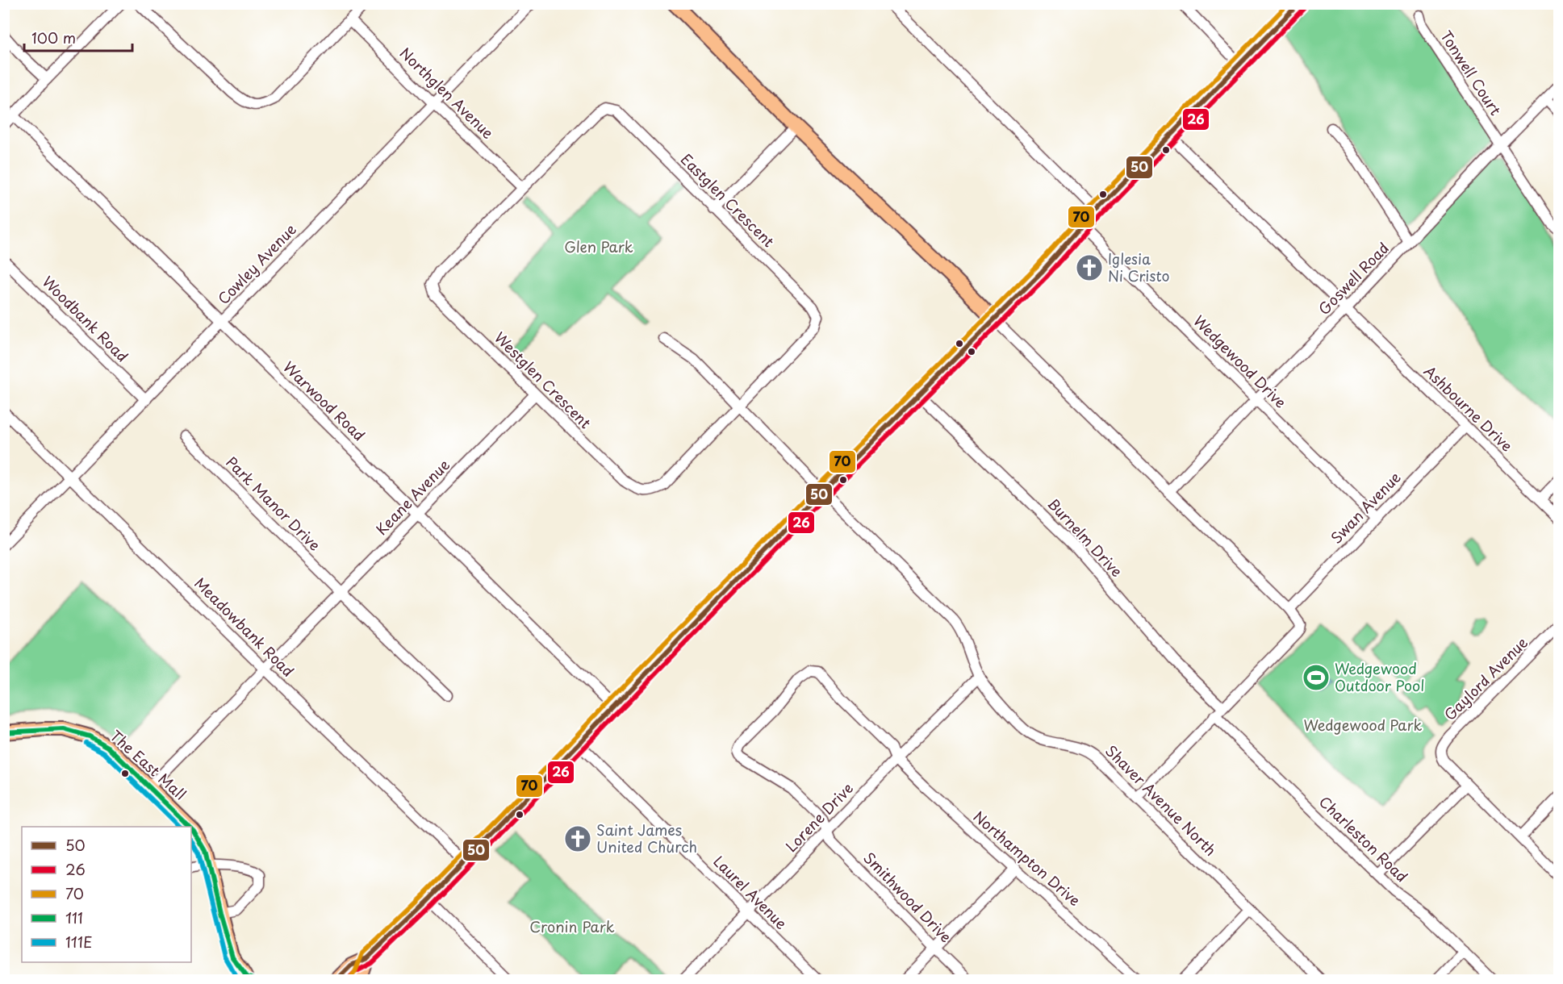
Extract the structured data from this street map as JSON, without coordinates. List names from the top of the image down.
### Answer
{
  "streets": {
    "main road": ["The East Mall"],
    "street": [
      "Tonwell Court",
      "Northglen Avenue",
      "Eastglen Crescent",
      "Cowley Avenue",
      "Goswell Road",
      "Woodbank Road",
      "Wedgewood Drive",
      "Westglen Crescent",
      "Warwood Road",
      "Ashbourne Drive",
      "Keane Avenue",
      "Park Manor Drive",
      "Swan Avenue",
      "Burnelm Drive",
      "Meadowbank Road",
      "Gaylord Avenue",
      "Shaver Avenue North",
      "Lorene Drive",
      "Charleston Road",
      "Northampton Drive",
      "Laurel Avenue",
      "Smithwood Drive"
    ]
  },
  "crossings": [
    ["Tonwell Court", "Goswell Road"],
    ["Northglen Avenue", "Eastglen Crescent"],
    ["Northglen Avenue", "Cowley Avenue"],
    ["Northglen Avenue", "Westglen Crescent"],
    ["Eastglen Crescent", "Westglen Crescent"],
    ["Eastglen Crescent", "Shaver Avenue North"],
    ["Cowley Avenue", "Woodbank Road"],
    ["Cowley Avenue", "Warwood Road"],
    ["Cowley Avenue", "Meadowbank Road"],
    ["Goswell Road", "Wedgewood Drive"],
    ["Goswell Road", "Ashbourne Drive"],
    ["Wedgewood Drive", "Swan Avenue"],
    ["Westglen Crescent", "Keane Avenue"],
    ["Westglen Crescent", "Shaver Avenue North"],
    ["Warwood Road", "Keane Avenue"],
    ["Ashbourne Drive", "Swan Avenue"],
    ["Keane Avenue", "Park Manor Drive"],
    ["Keane Avenue", "Meadowbank Road"],
    ["Keane Avenue", "The East Mall"],
    ["Shaver Avenue North", "Lorene Drive"],
    ["Lorene Drive", "Northampton Drive"],
    ["Lorene Drive", "Laurel Avenue"],
    ["Lorene Drive", "Smithwood Drive"],
    ["Northampton Drive", "Smithwood Drive"]
  ],
  "parks": ["Glen Park", "Wedgewood Park", "Cronin Park"],
  "places": {
    "church": ["Iglesia Ni Cristo", "Saint James United Church"],
    "sports": ["Wedgewood Outdoor Pool"]
  },
  "lines": [
    "transit line 50",
    "transit line 70",
    "transit line 26",
    "transit line 111",
    "transit line 111E"
  ],
  "legend": [
    "50",
    "26",
    "70",
    "111",
    "111E"
  ],
  "scale_bar": "100 m"
}
